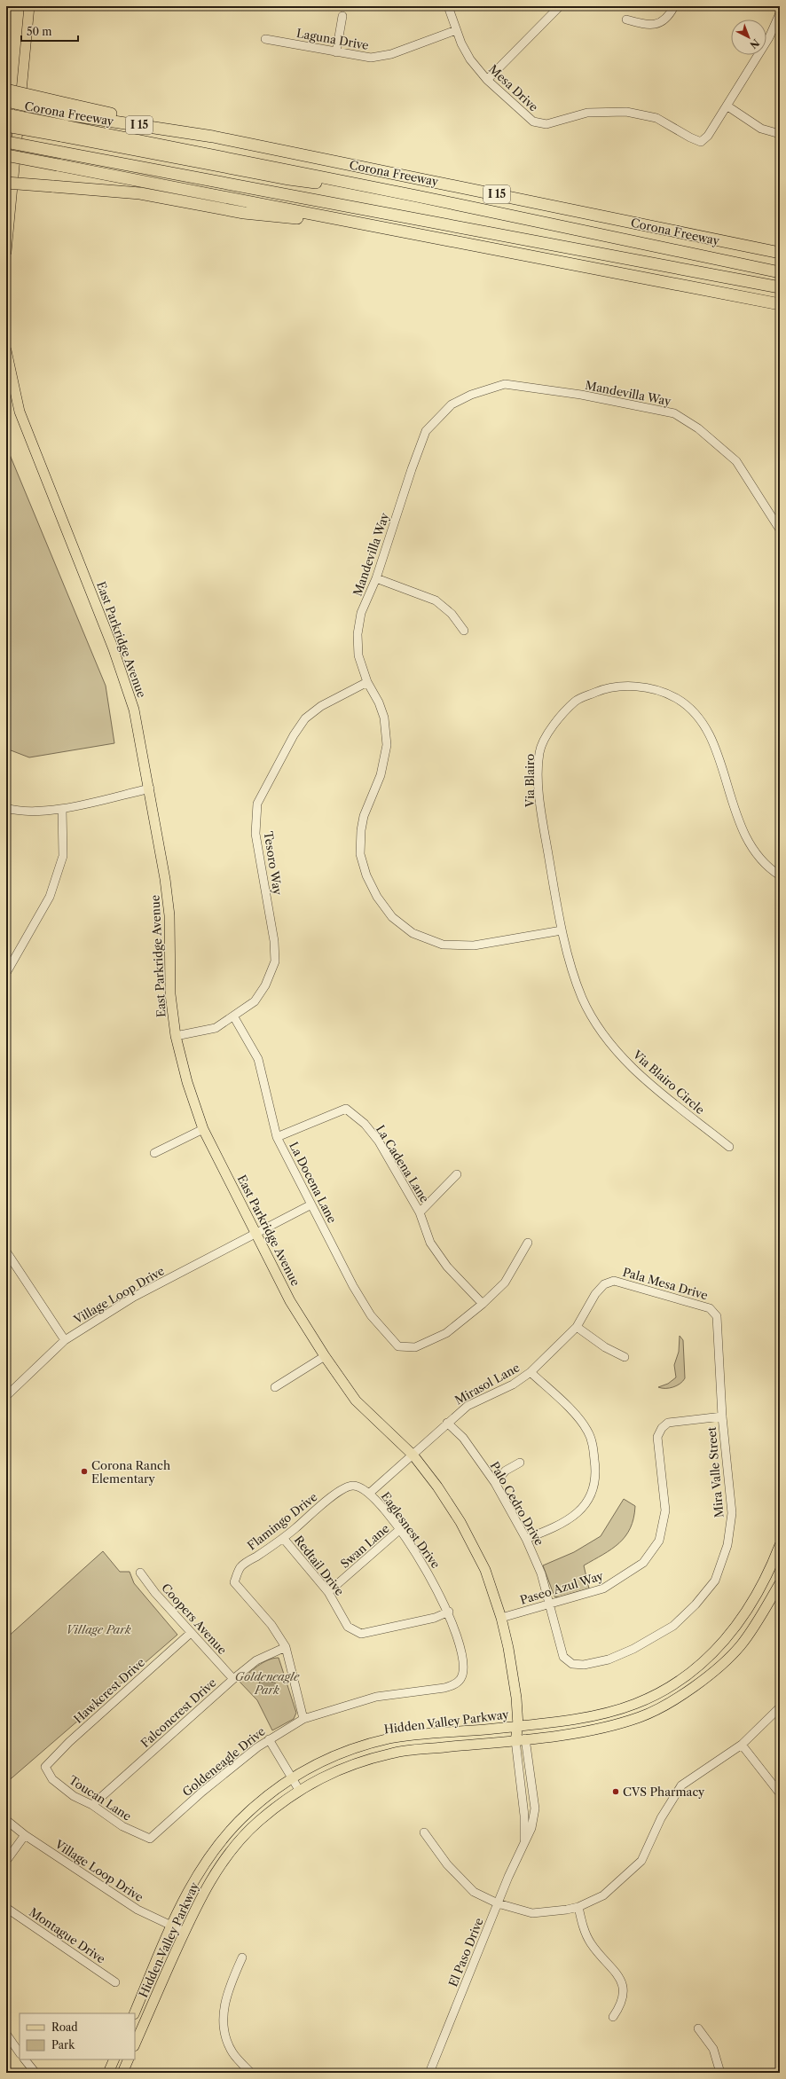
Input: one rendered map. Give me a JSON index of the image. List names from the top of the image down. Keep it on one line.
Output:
{"streets":{"highway":["Corona Freeway","I 15"],"main road":["East Parkridge Avenue","Hidden Valley Parkway"],"street":["Laguna Drive","Mesa Drive","Mandevilla Way","Via Blairo","Tesoro Way","Via Blairo Circle","La Cadena Lane","La Docena Lane","Pala Mesa Drive","Village Loop Drive","Mirasol Lane","Mira Valle Street","Palo Cedro Drive","Flamingo Drive","Eaglesnest Drive","Swan Lane","Redtail Drive","Paseo Azul Way","Coopers Avenue","Hawkcrest Drive","Falconcrest Drive","Goldeneagle Drive","Toucan Lane","Montague Drive","El Paso Drive"]},"crossings":[["Laguna Drive","Mesa Drive"],["Mandevilla Way","Via Blairo"],["Mandevilla Way","Tesoro Way"],["Mandevilla Way","Via Blairo Circle"],["East Parkridge Avenue","Tesoro Way"],["East Parkridge Avenue","Village Loop Drive"],["East Parkridge Avenue","Mirasol Lane"],["East Parkridge Avenue","Paseo Azul Way"],["East Parkridge Avenue","Hidden Valley Parkway"],["East Parkridge Avenue","El Paso Drive"],["Via Blairo","Via Blairo Circle"],["Tesoro Way","La Docena Lane"],["La Cadena Lane","La Docena Lane"],["La Docena Lane","Village Loop Drive"],["Pala Mesa Drive","Mirasol Lane"],["Pala Mesa Drive","Mira Valle Street"],["Village Loop Drive","Hidden Valley Parkway"],["Mirasol Lane","Palo Cedro Drive"],["Mirasol Lane","Eaglesnest Drive"],["Mira Valle Street","Palo Cedro Drive"],["Mira Valle Street","Paseo Azul Way"],["Palo Cedro Drive","Paseo Azul Way"],["Flamingo Drive","Eaglesnest Drive"],["Flamingo Drive","Redtail Drive"],["Flamingo Drive","Falconcrest Drive"],["Eaglesnest Drive","Swan Lane"],["Eaglesnest Drive","Redtail Drive"],["Eaglesnest Drive","Goldeneagle Drive"],["Swan Lane","Redtail Drive"],["Coopers Avenue","Hawkcrest Drive"],["Coopers Avenue","Falconcrest Drive"],["Hawkcrest Drive","Toucan Lane"],["Falconcrest Drive","Toucan Lane"],["Hidden Valley Parkway","El Paso Drive"],["Goldeneagle Drive","Toucan Lane"]],"parks":["Village Park","Goldeneagle Park"],"places":["Corona Ranch Elementary","CVS Pharmacy"],"legend":["Road","Park"],"scale_bar":"50 m","north":"bottom right"}
